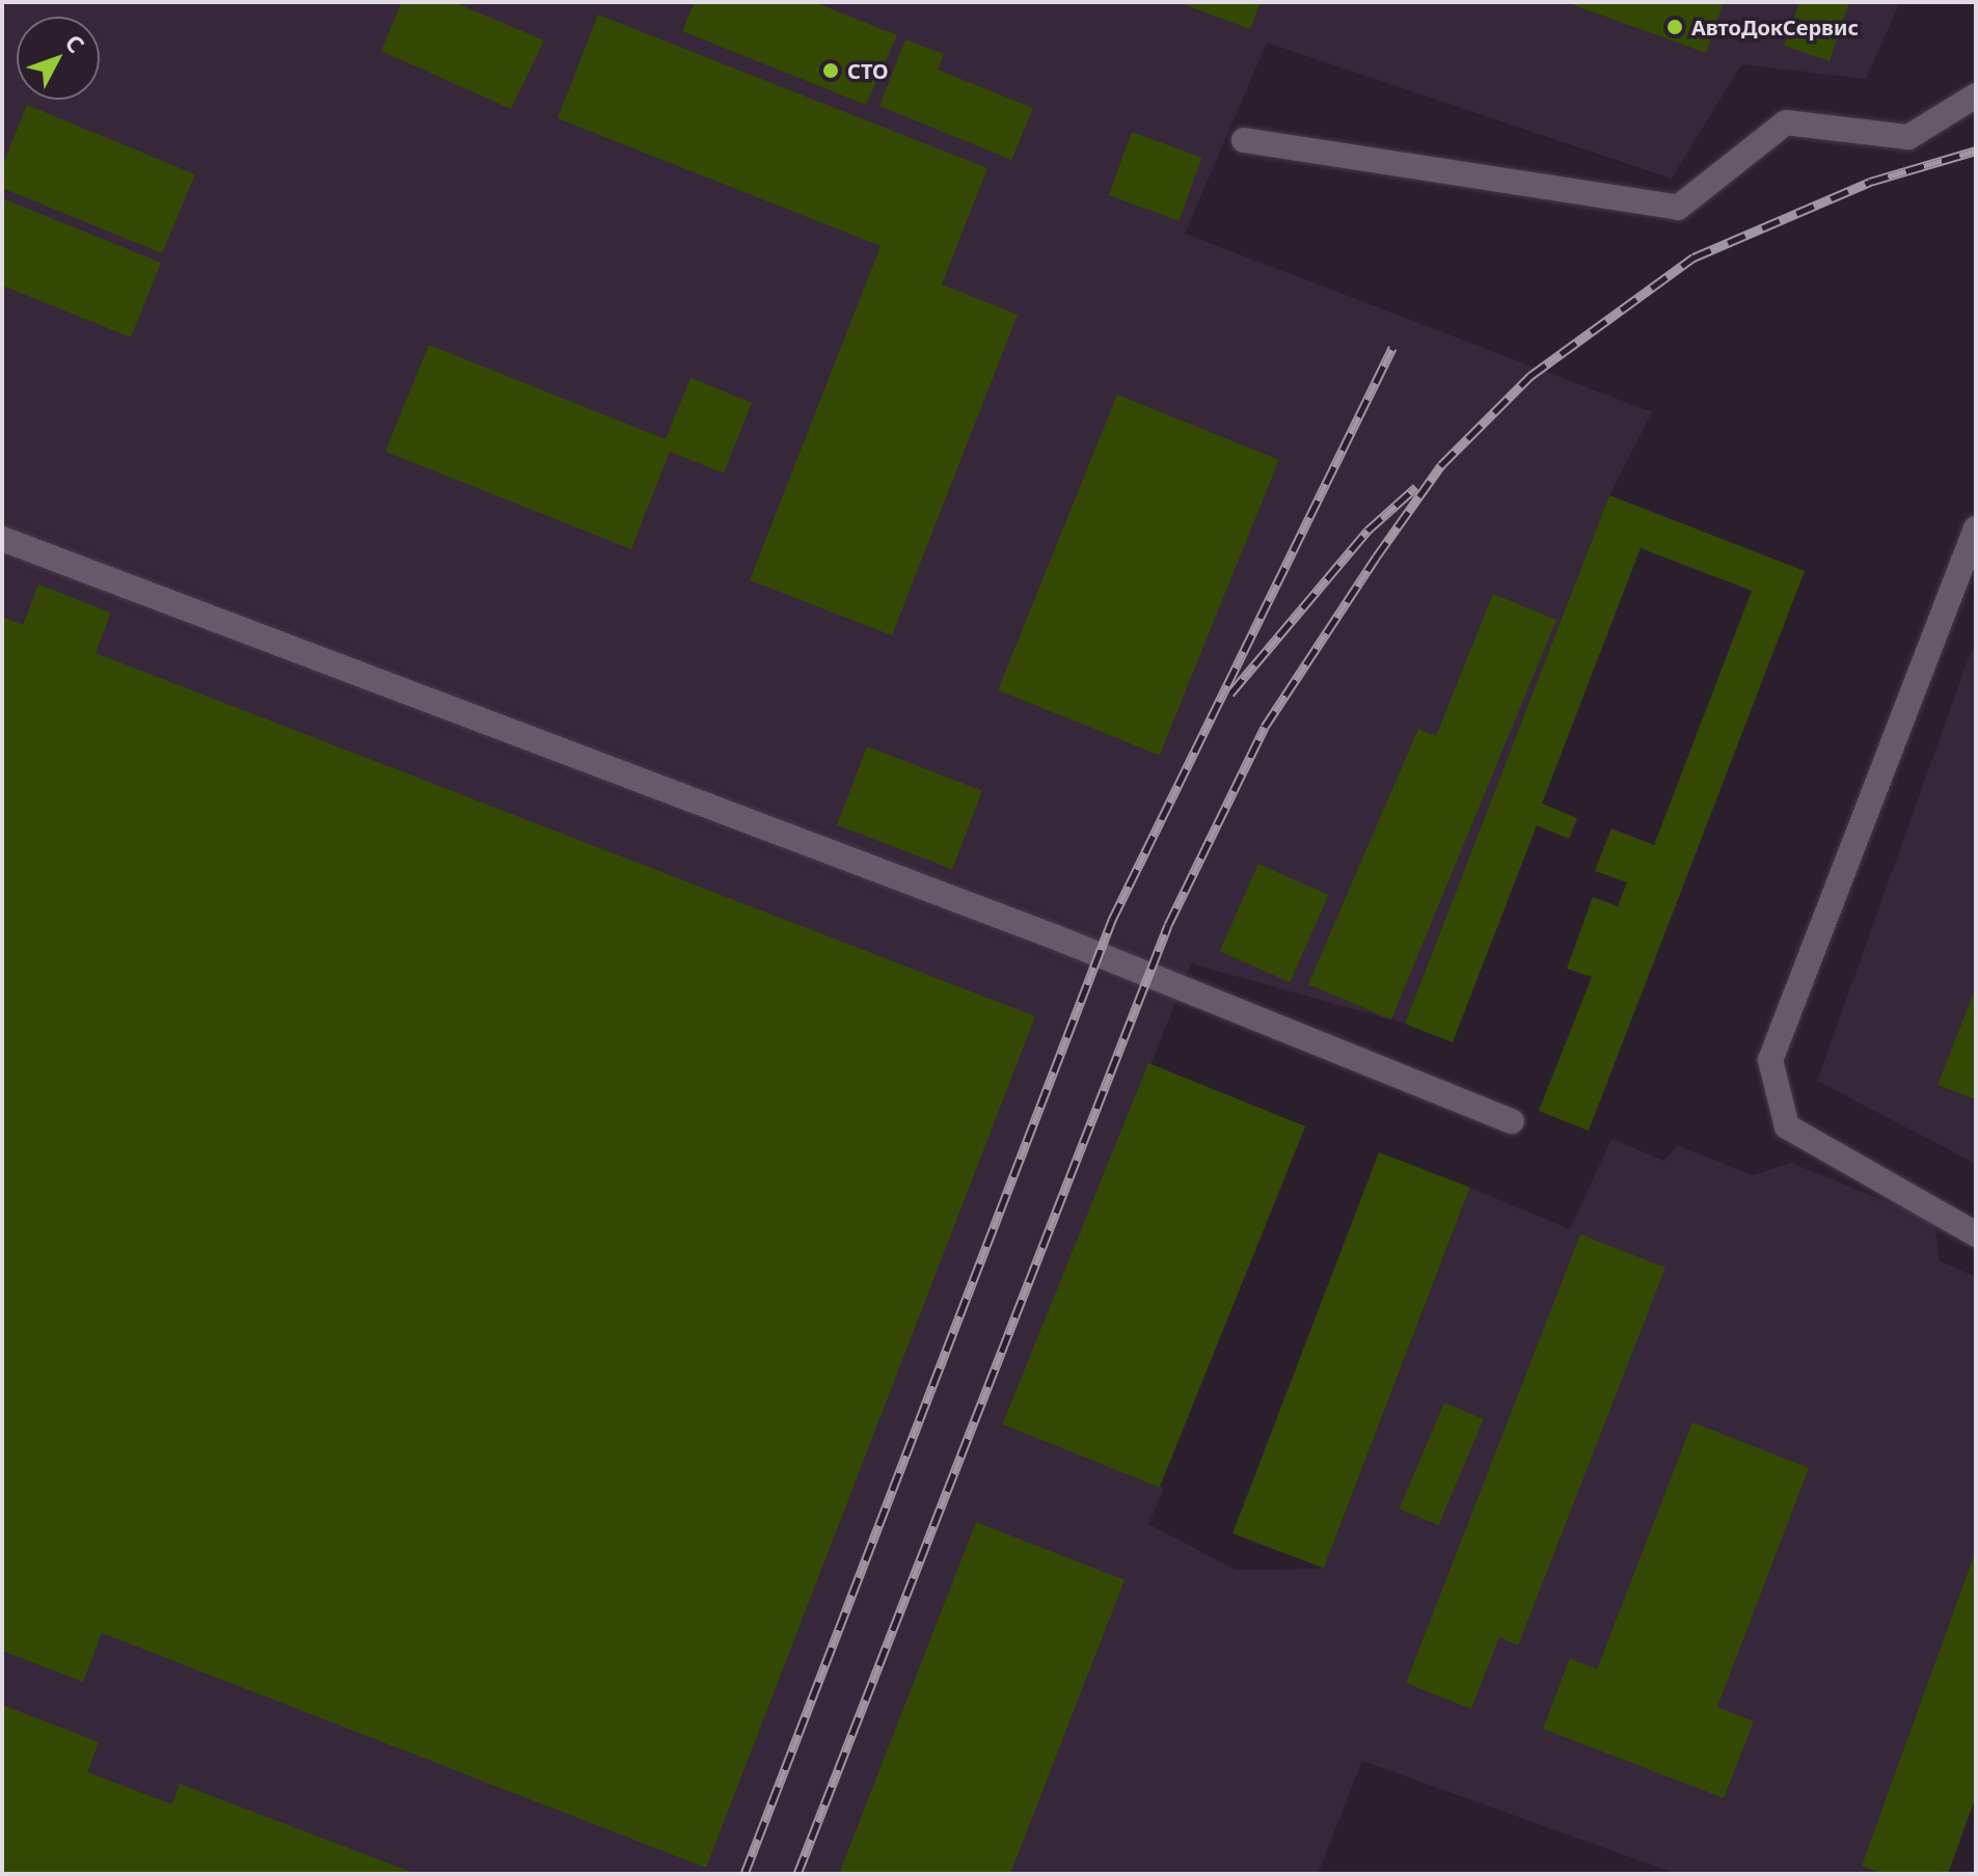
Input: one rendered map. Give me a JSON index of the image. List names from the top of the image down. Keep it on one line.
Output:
{"places":["АвтоДокСервис","СТО"],"north":"top right"}
